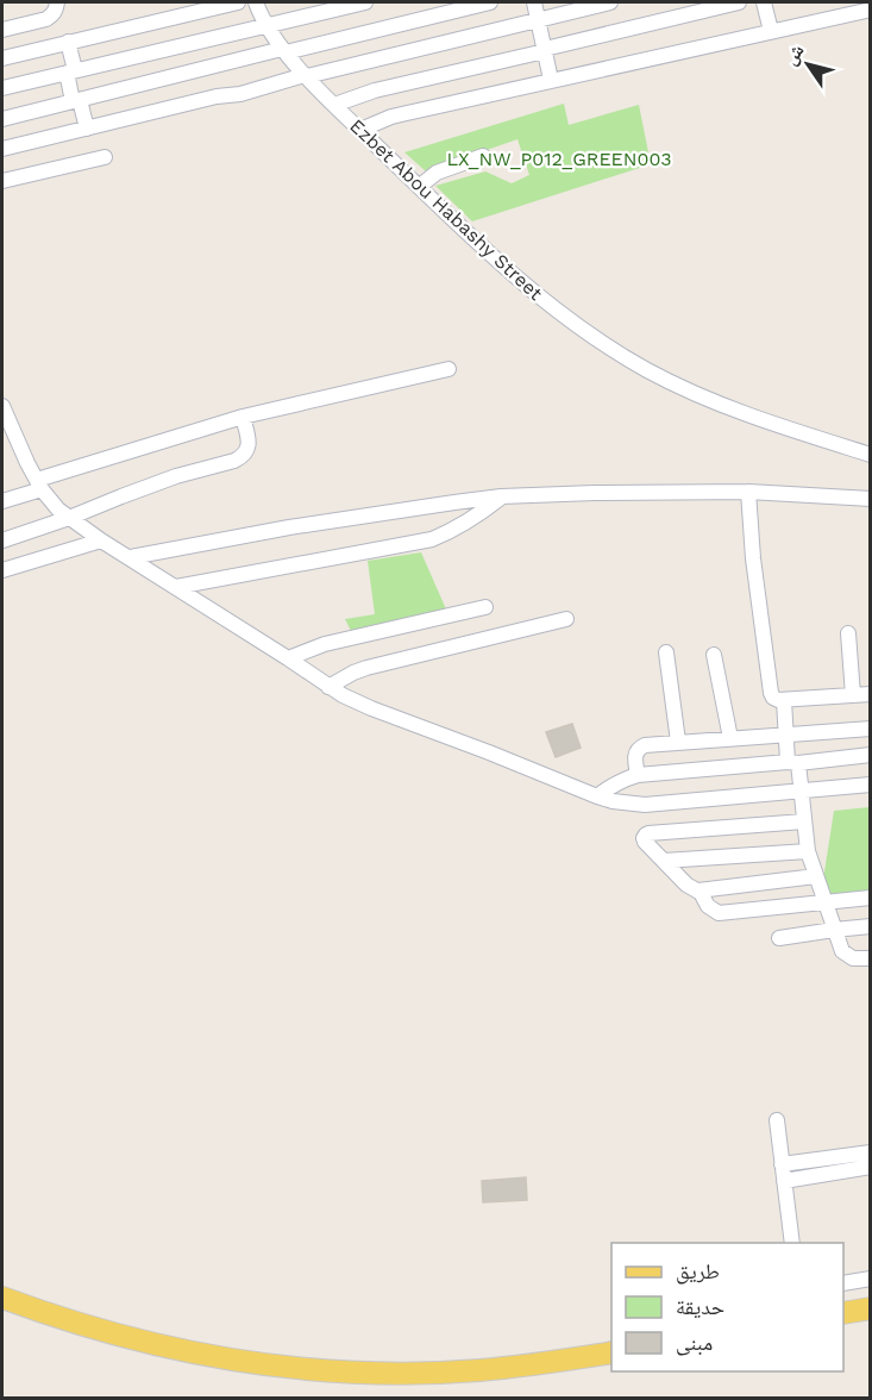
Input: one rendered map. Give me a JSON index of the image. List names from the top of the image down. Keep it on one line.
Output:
{"streets":{"street":["Ezbet Abou Habashy Street"]},"parks":["LX_NW_P012_GREEN003"],"legend":["طريق","حديقة","مبنى"],"north":"top left"}
